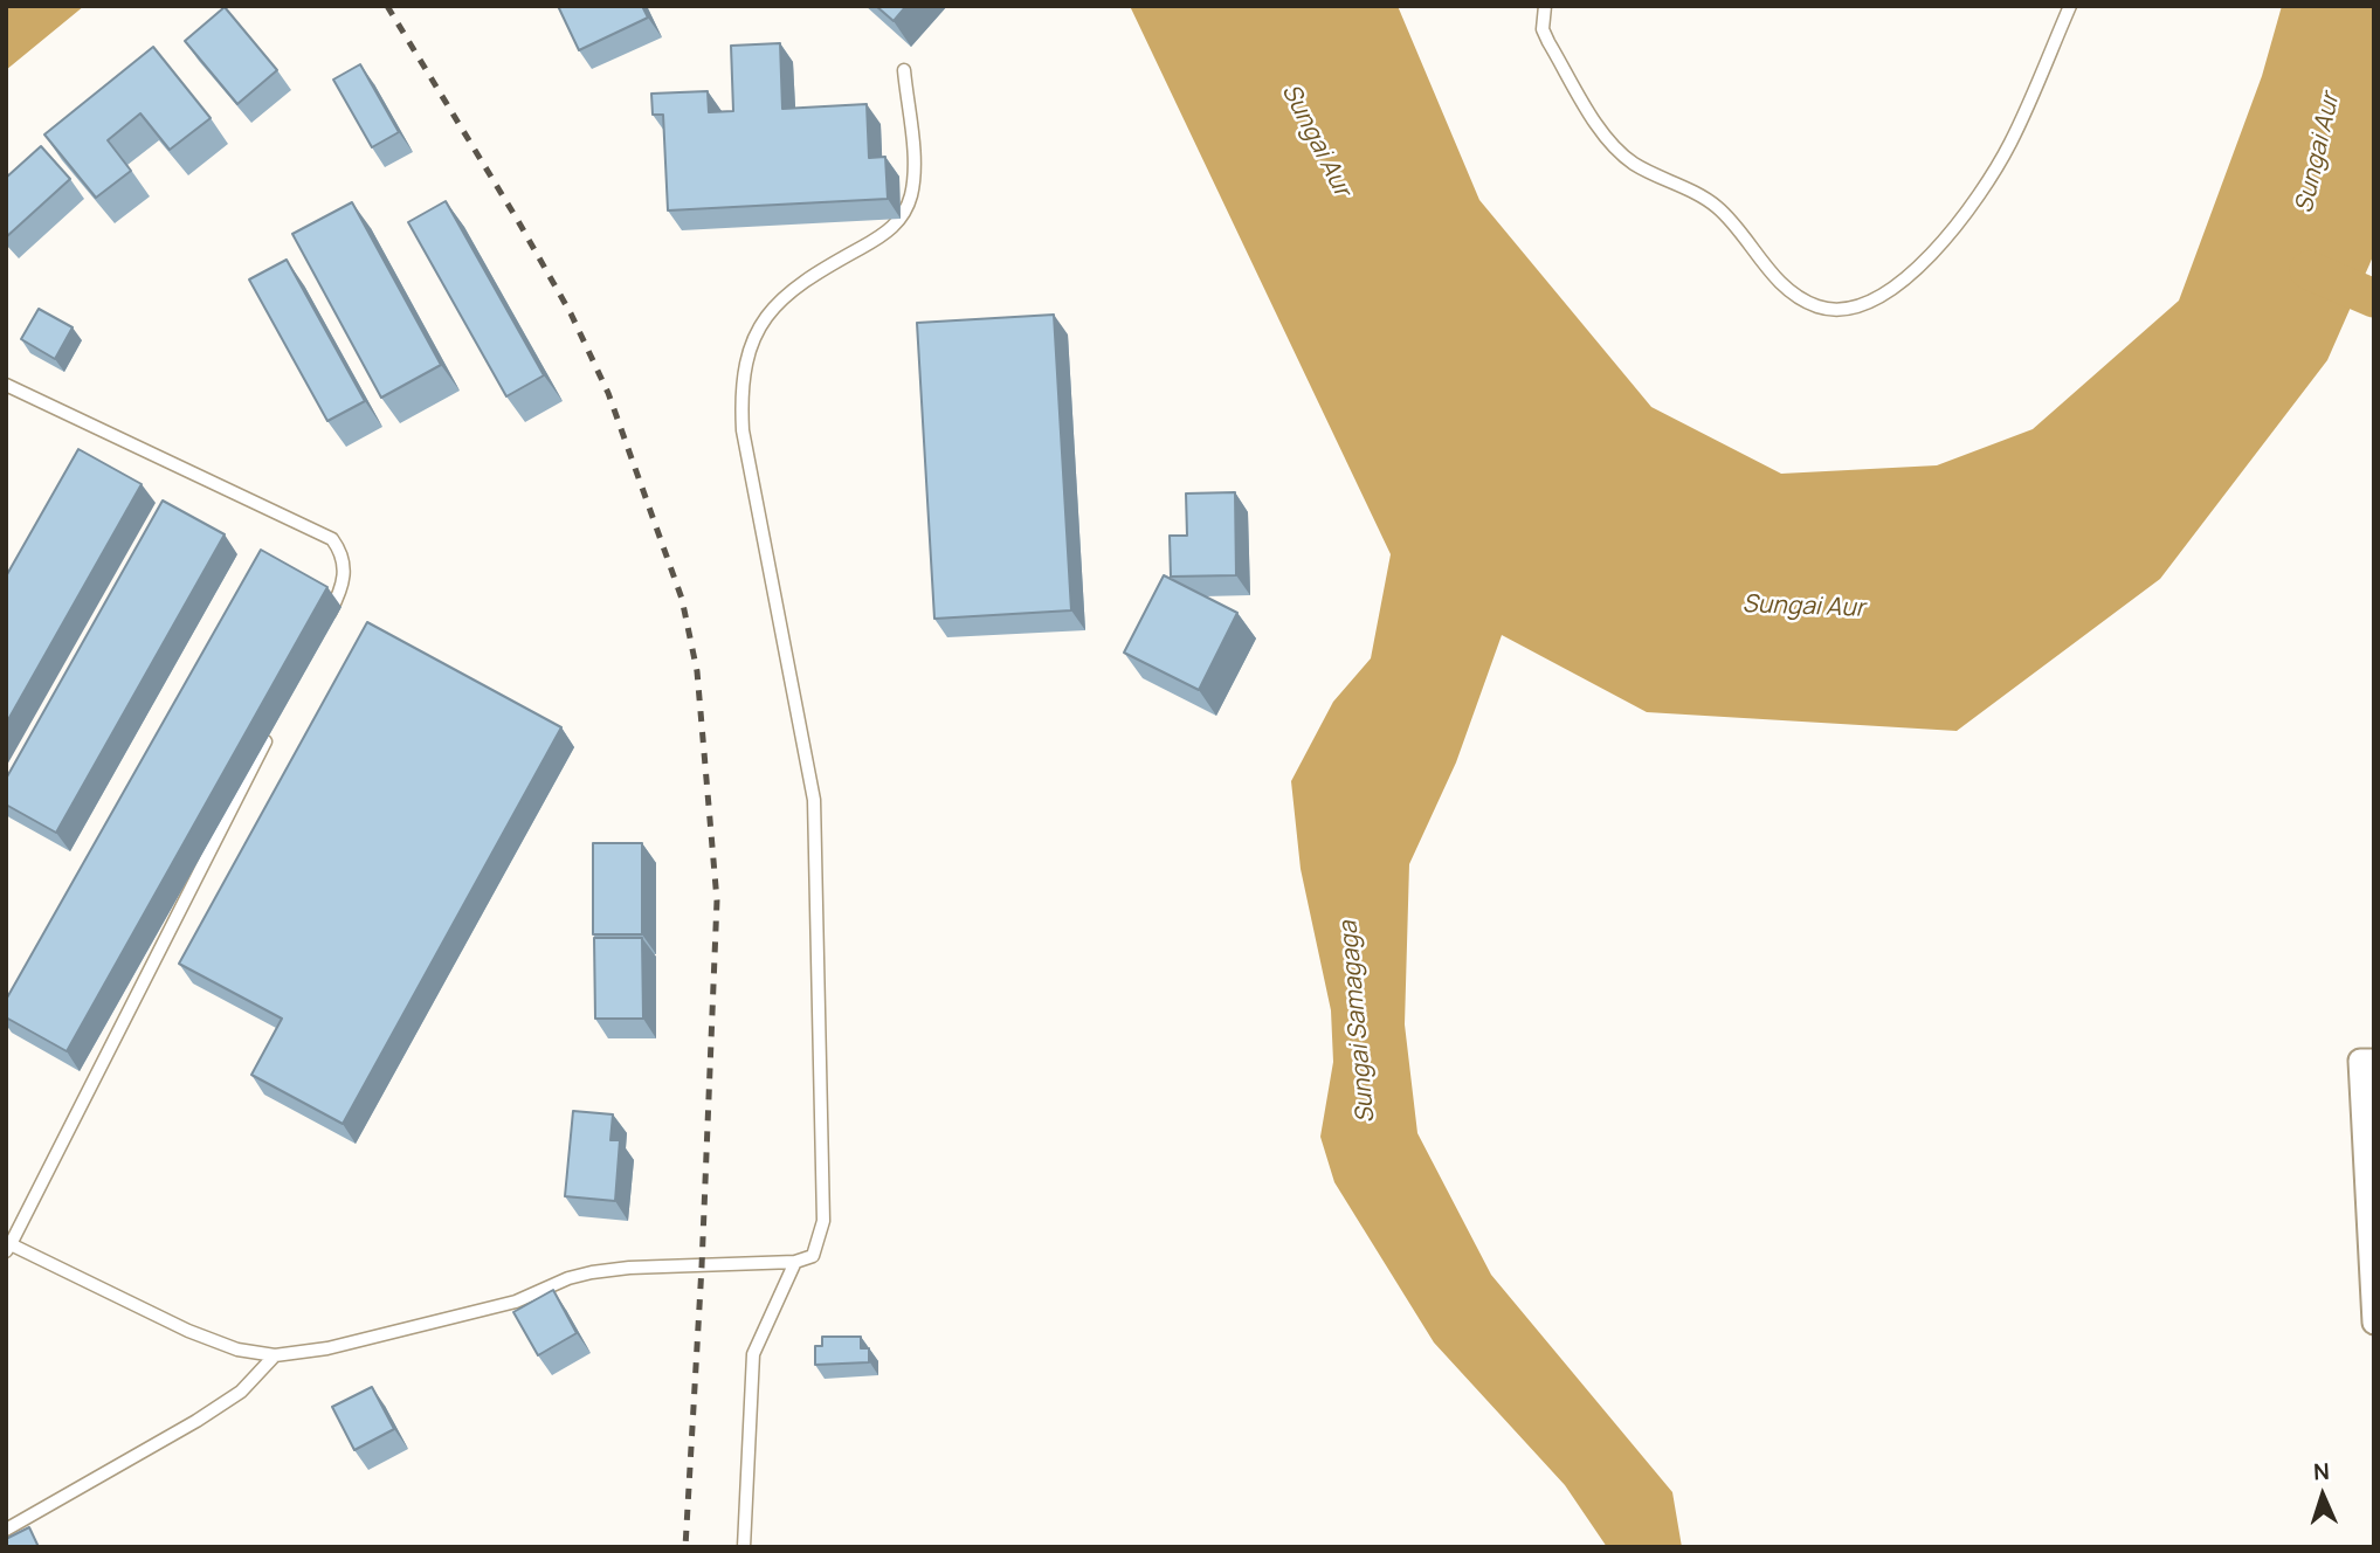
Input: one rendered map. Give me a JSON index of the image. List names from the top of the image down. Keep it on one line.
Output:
{"water":["Sungai Aur","Sungai Samagaga"],"north":"top"}
